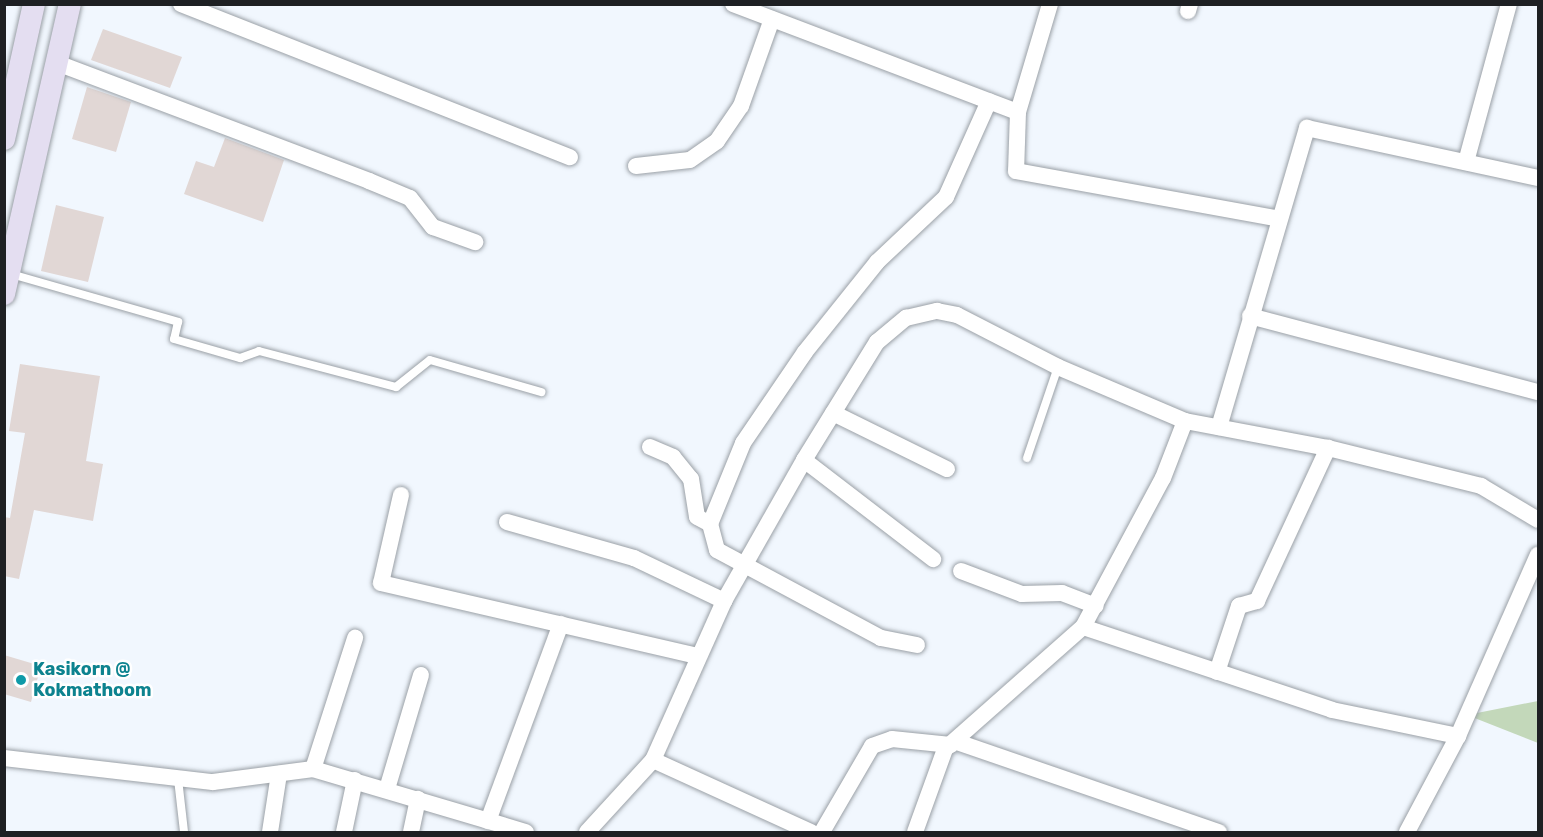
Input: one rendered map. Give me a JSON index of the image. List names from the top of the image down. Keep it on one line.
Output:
{"places":["Kasikorn @ Kokmathoom"]}
